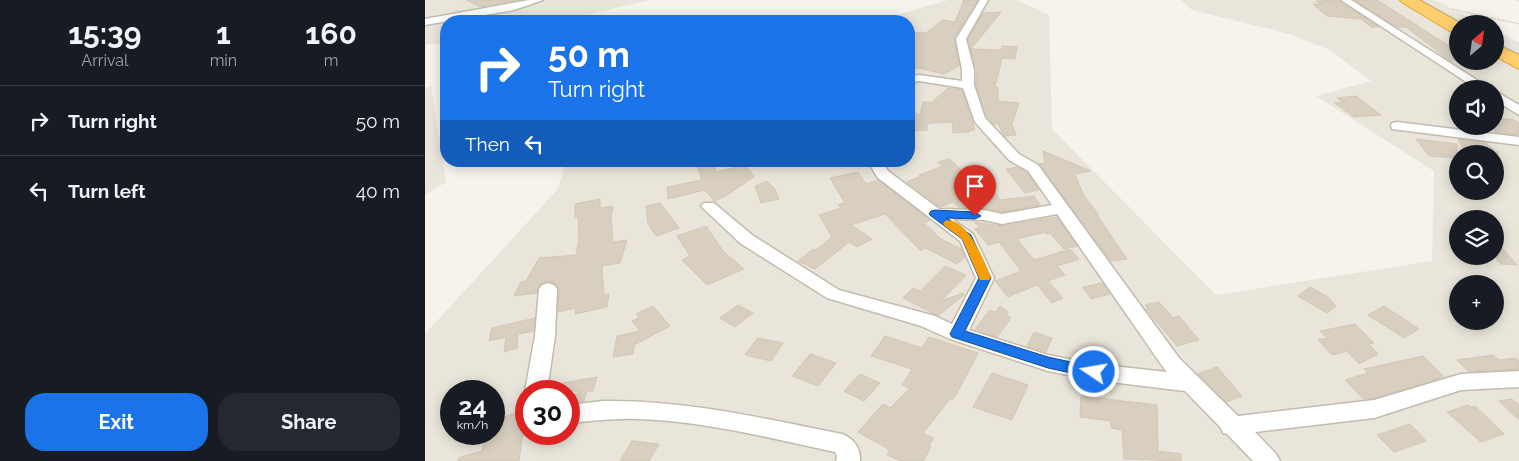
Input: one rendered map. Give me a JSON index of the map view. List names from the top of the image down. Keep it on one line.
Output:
{"north":"top right","page":{"eta":["15:39","Arrival","1","min","160","m"],"map_buttons":"+","turn":["50 m","Turn right"],"list":[{"name":"Turn right","value":"50 m"},{"name":"Turn left","value":"40 m"}],"then":"Then","speed":"24 km/h","limit":"30","buttons":["Exit","Share"]}}
